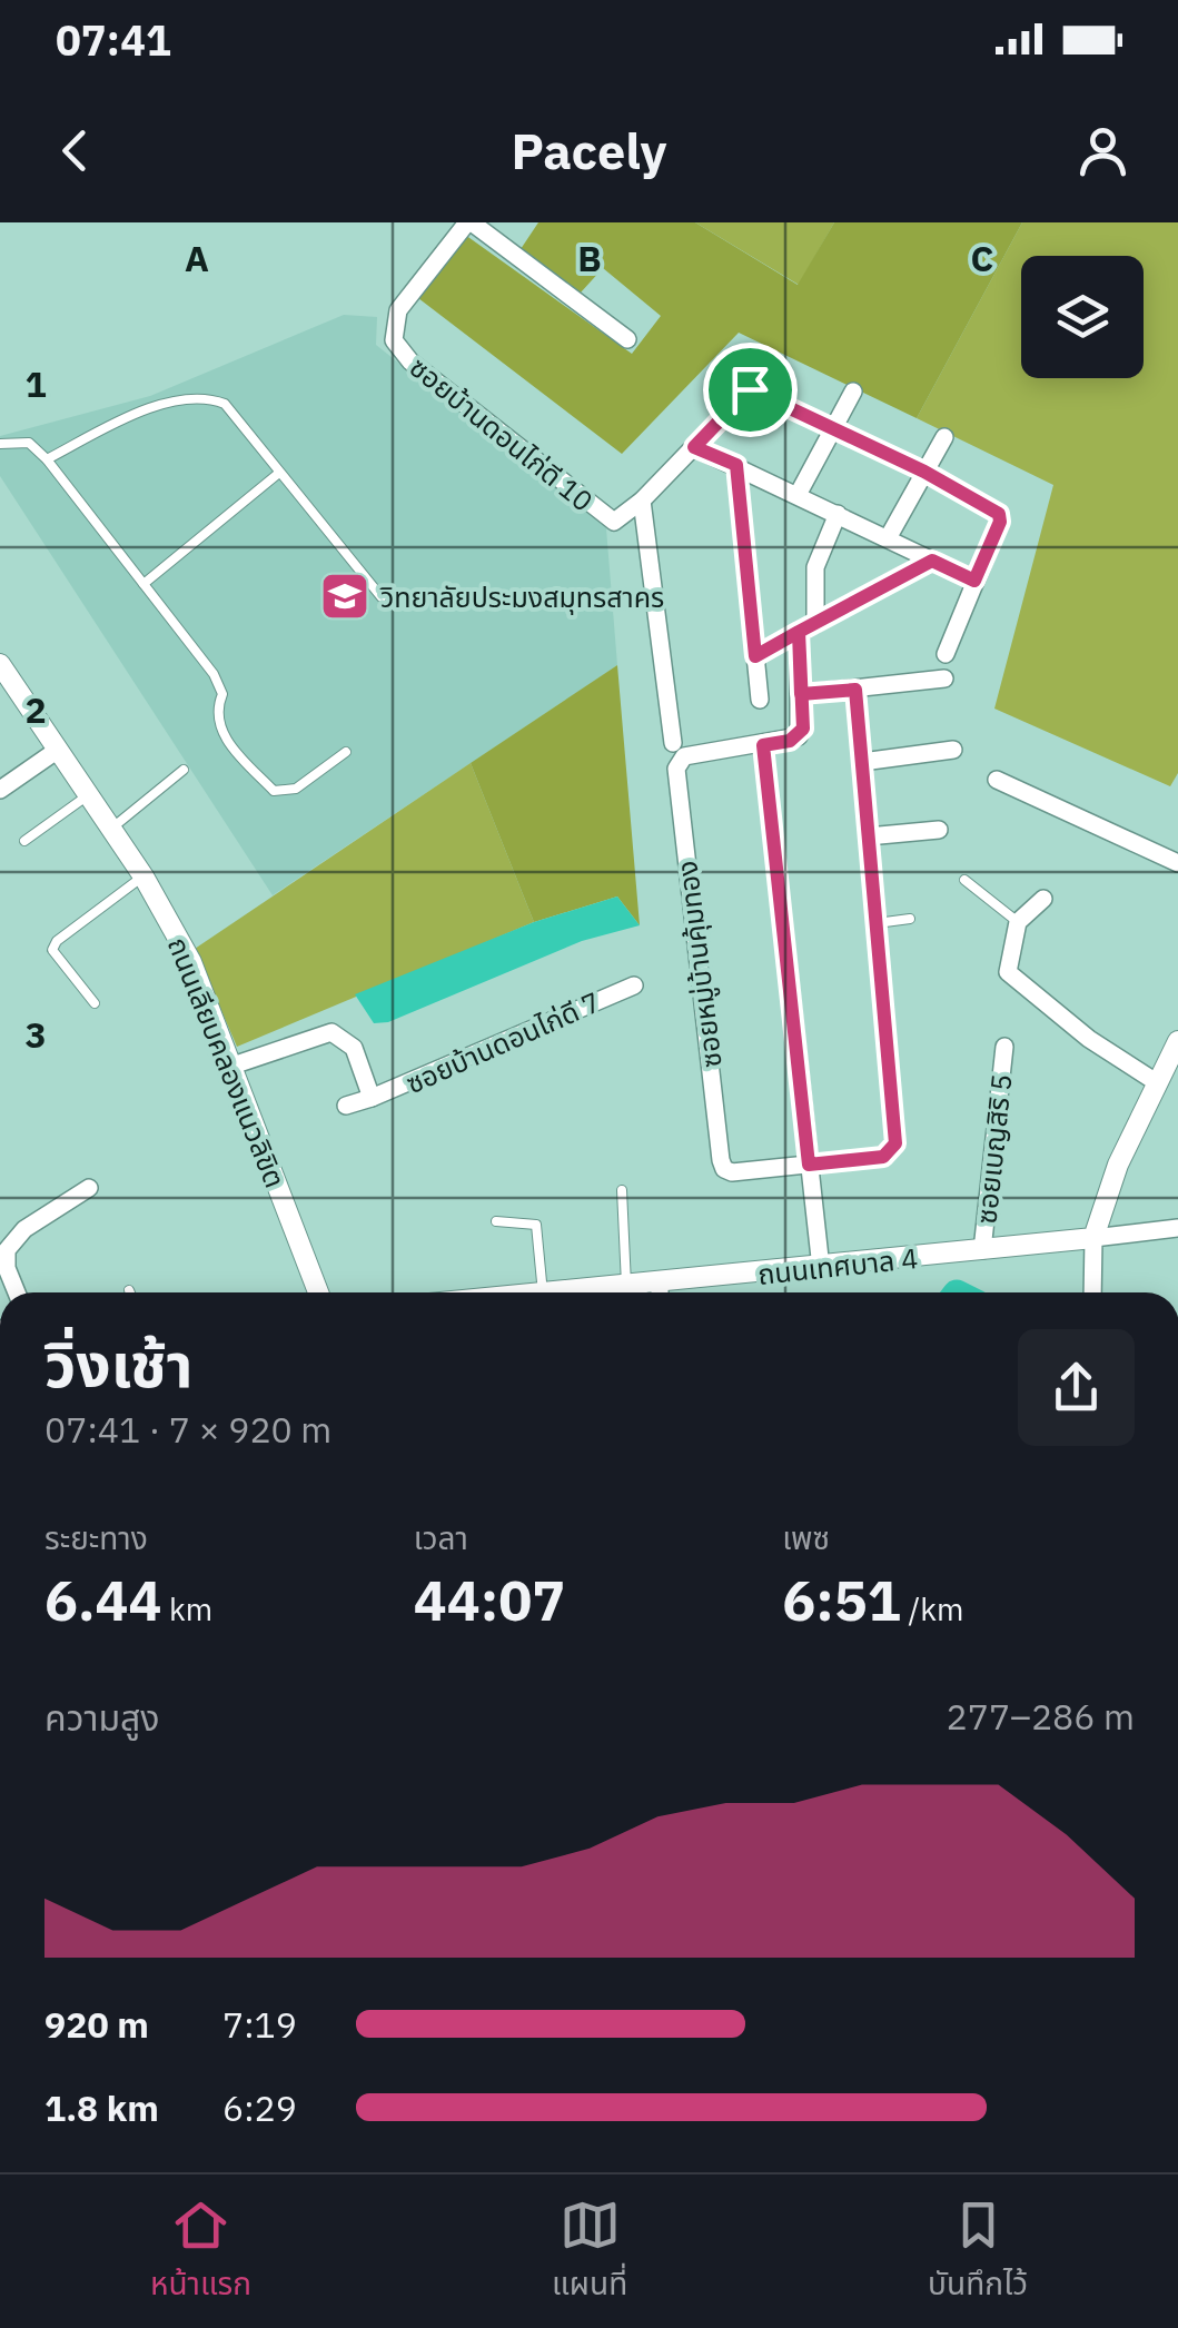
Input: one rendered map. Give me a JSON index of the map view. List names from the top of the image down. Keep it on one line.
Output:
{"streets":{"street":["ซอยบ้านดอนไก่ดี 10","ซอยหมู่บ้านคุ้มทอง","ซอยบ้านดอนไก่ดี 7","ถนนเลียบคลองแนวลิขิต","ซอยเบญสิริ 5","ถนนเทศบาล 4"]},"crossings":[["ซอยบ้านดอนไก่ดี 7","ถนนเลียบคลองแนวลิขิต"],["ซอยเบญสิริ 5","ถนนเทศบาล 4"]],"places":{"school or university":["วิทยาลัยประมงสมุทรสาคร"]},"page":{"status":"07:41","header":"Pacely","heading":["วิ่งเช้า","07:41 · 7 × 920 m"],"stats":[["ระยะทาง","6.44 km"],["เวลา","44:07"],["เพซ","6:51 /km"]],"chart":["ความสูง","277–286 m"],"list":[{"name":"920 m","note":"7:19"},{"name":"1.8 km","note":"6:29"}],"tabs":["หน้าแรก","แผนที่","บันทึกไว้"]},"grid":{"columns":["A","B","C"],"rows":["1","2","3"]}}
